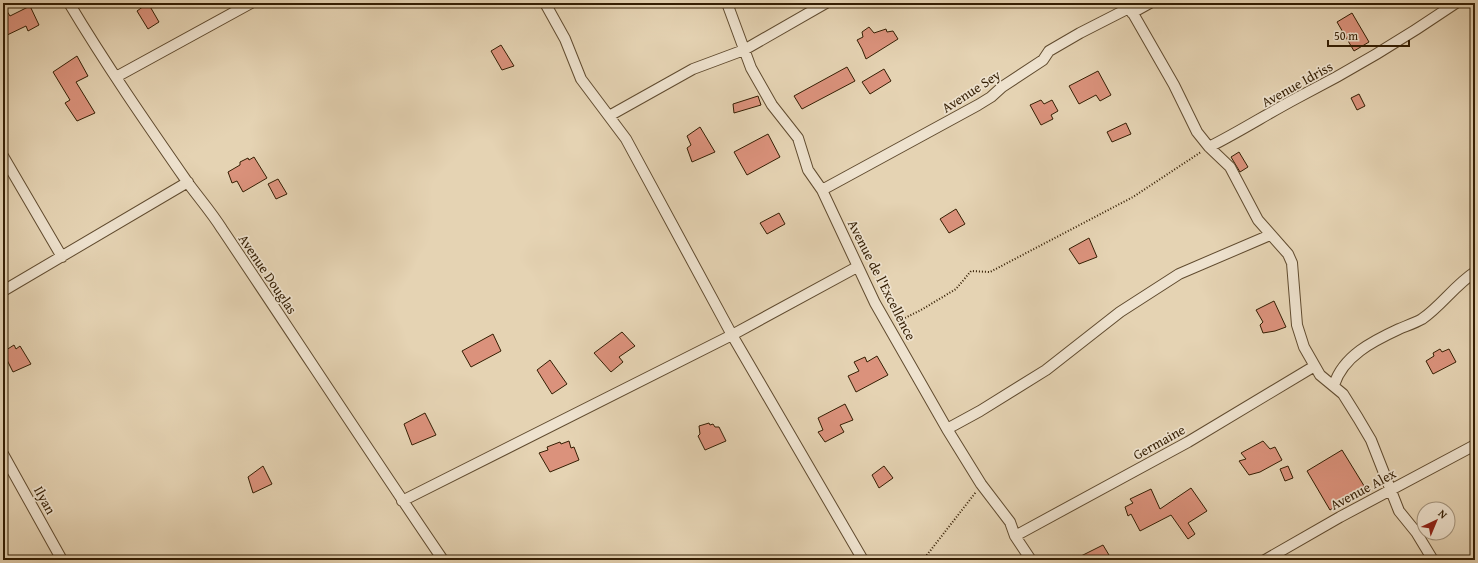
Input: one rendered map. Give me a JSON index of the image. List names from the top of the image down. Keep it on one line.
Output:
{"streets":{"street":["Avenue Idriss","Avenue Sey","Avenue Douglas","Avenue de l'Excellence","Germaine","Avenue Alex","Ilyan"]},"crossings":[["Avenue Sey","Avenue de l'Excellence"],["Avenue de l'Excellence","Germaine"]],"scale_bar":"50 m","north":"top right"}
